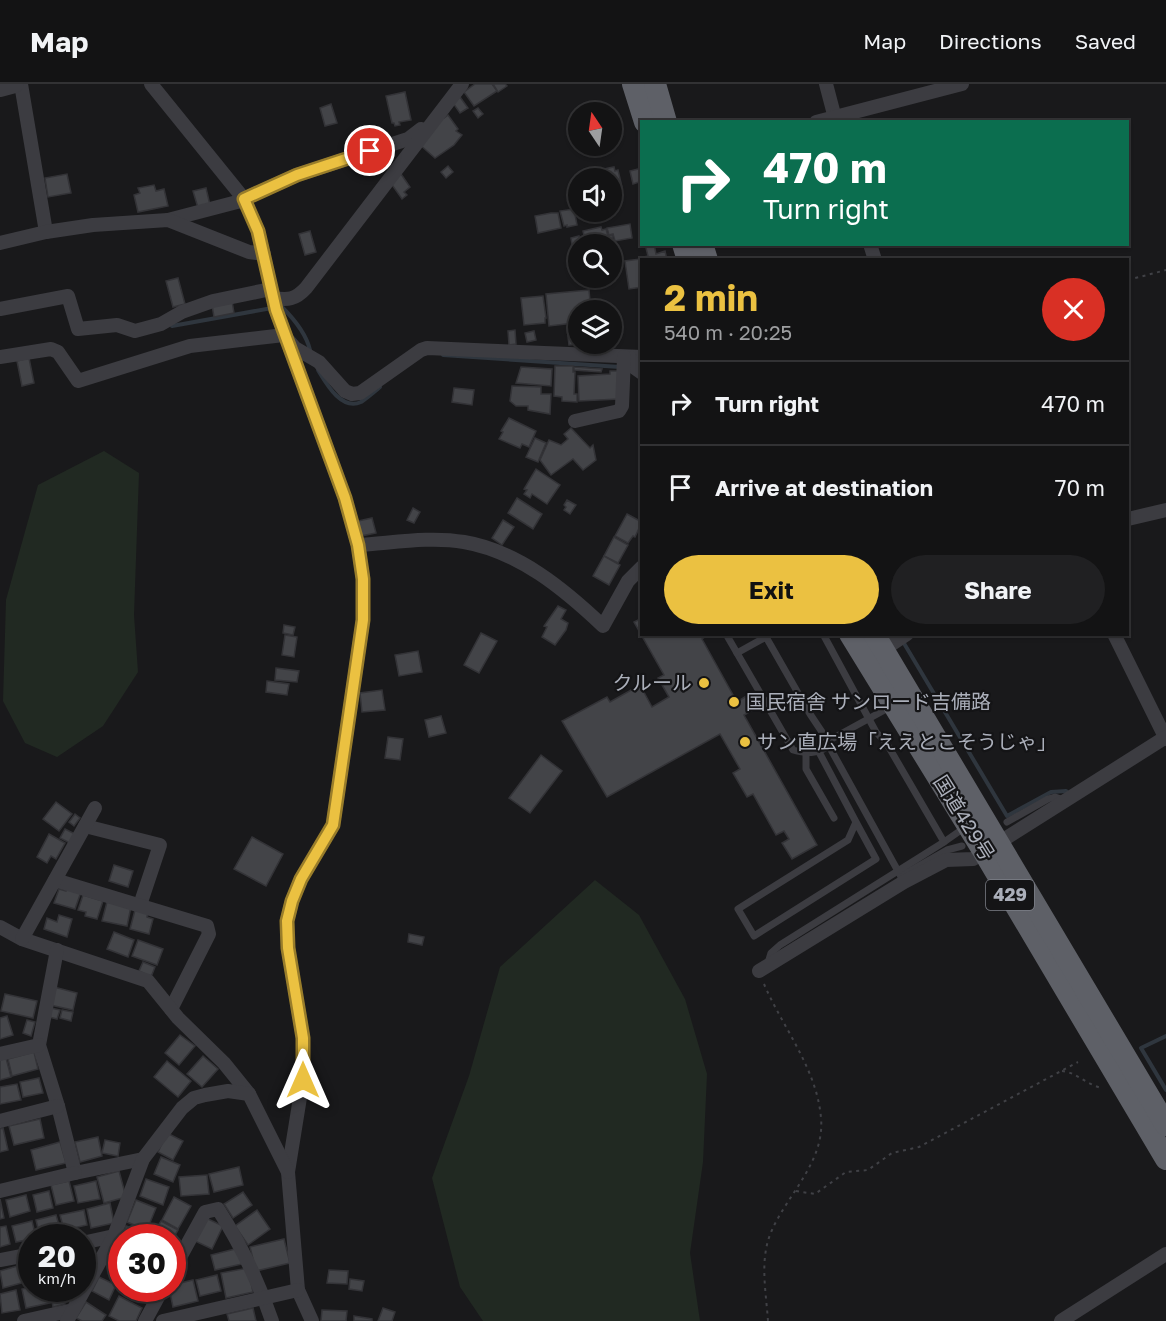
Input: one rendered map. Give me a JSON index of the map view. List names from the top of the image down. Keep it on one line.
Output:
{"streets":{"highway":["国道429号","429"]},"places":["クルール","国民宿舎 サンロード吉備路","サン直広場「ええとこそうじゃ」"],"north":"top","page":{"header":"Map","nav":["Map","Directions","Saved"],"turn":["470 m","Turn right"],"heading":["2 min","540 m · 20:25"],"list":[{"name":"Turn right","value":"470 m"},{"name":"Arrive at destination","value":"70 m"}],"buttons":["Exit","Share"],"speed":"20 km/h","limit":"30"}}
